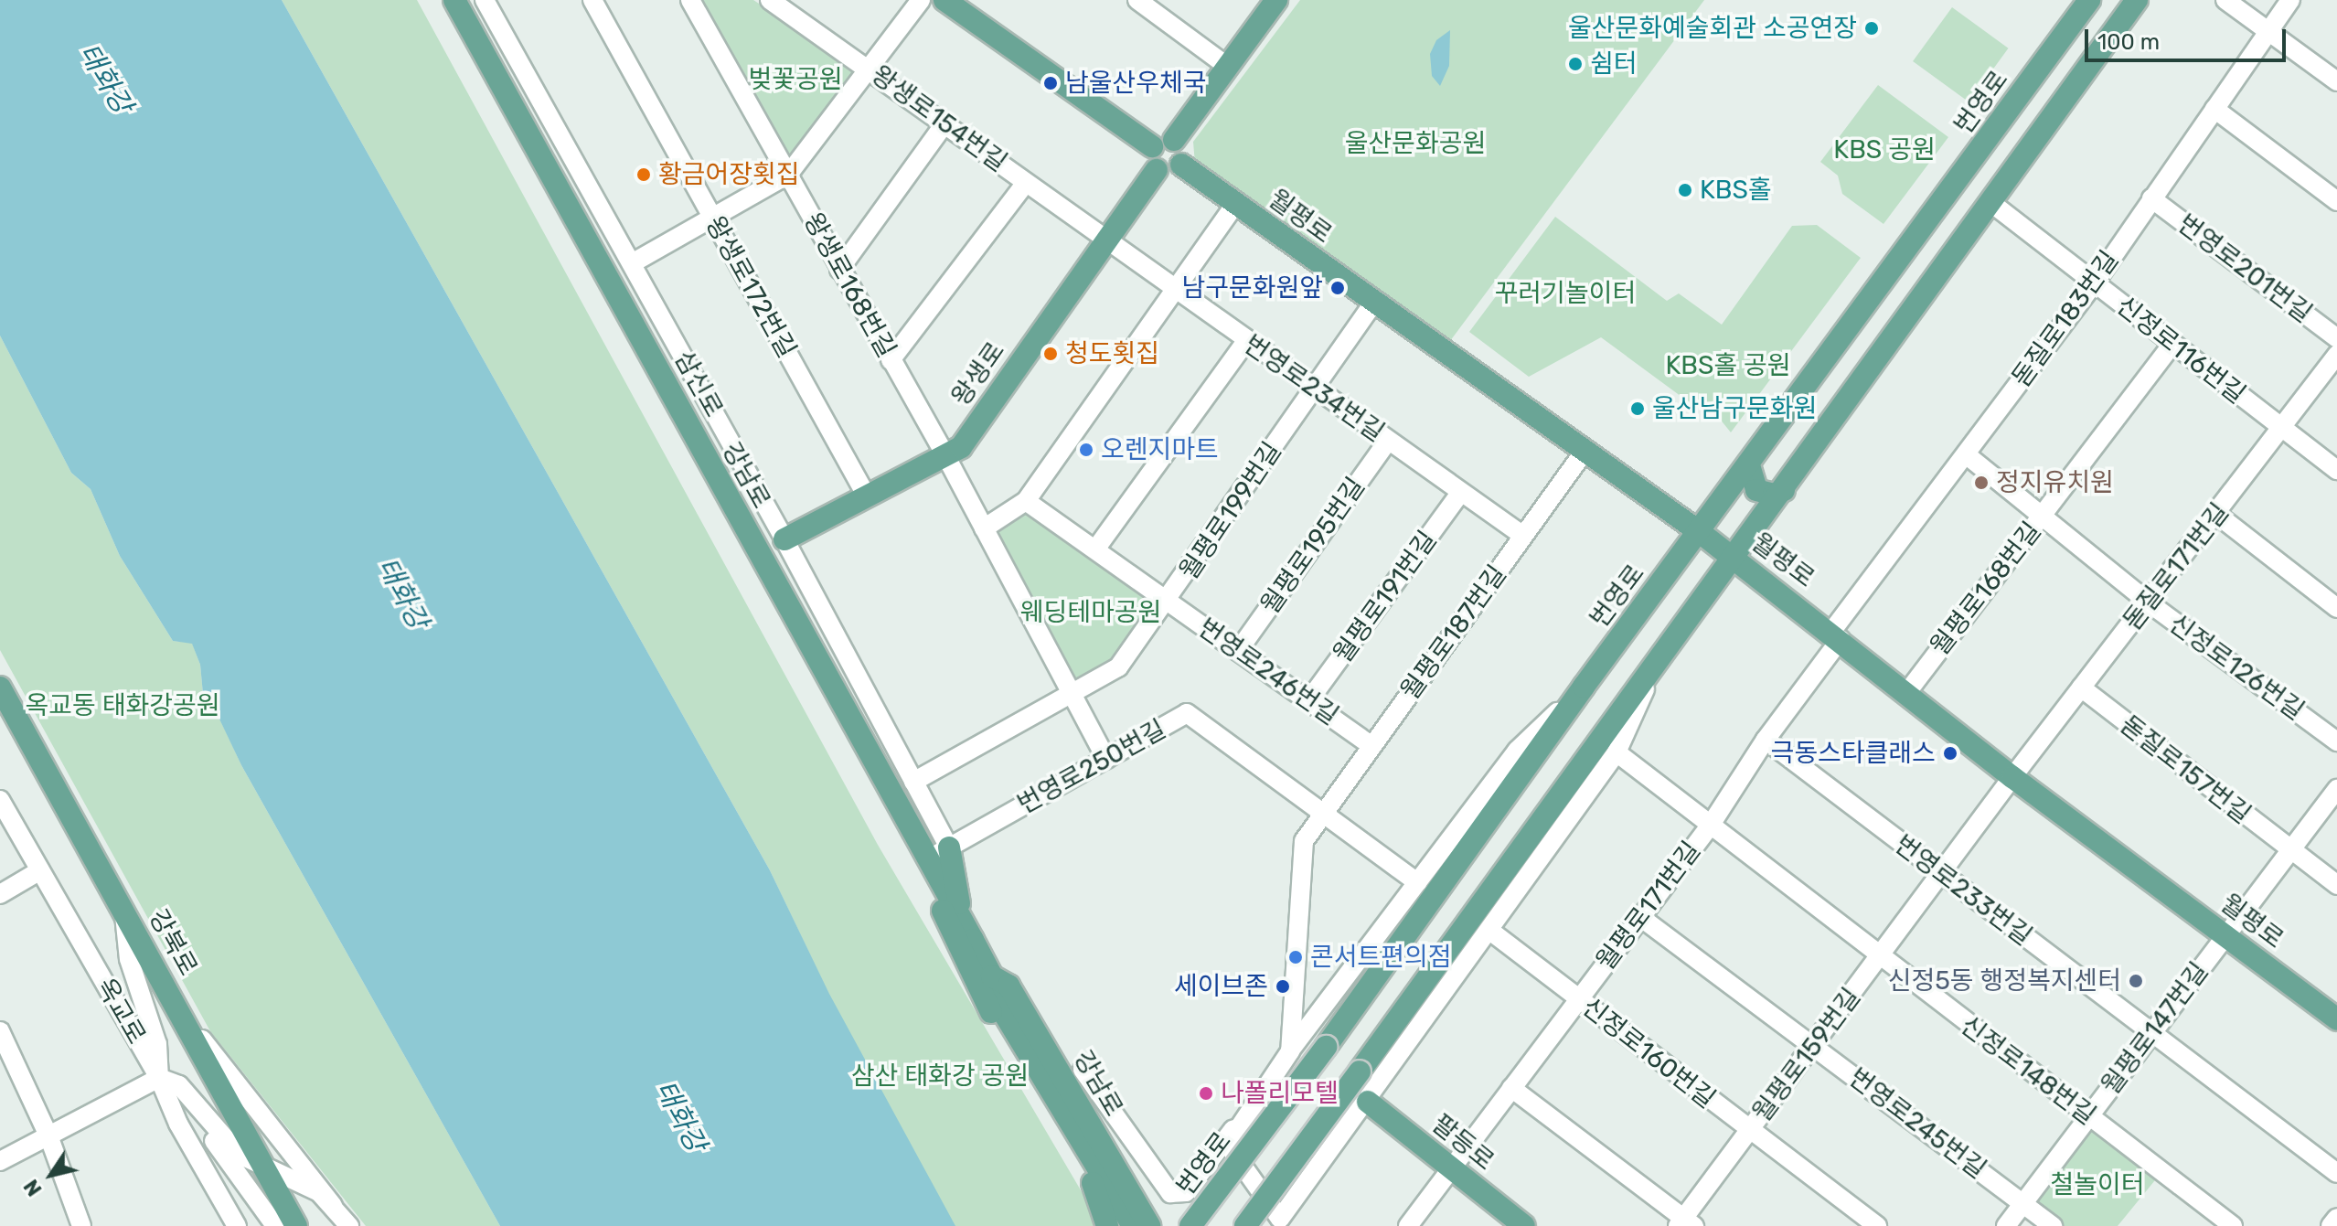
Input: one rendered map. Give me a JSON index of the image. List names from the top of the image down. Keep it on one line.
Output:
{"streets":{"main road":["번영로","월평로","왕생로","강남로","강북로","팔등로"],"street":["왕생로154번길","번영로201번길","왕생로168번길","왕생로172번길","돋질로183번길","신정로116번길","삼신로","번영로234번길","월평로199번길","월평로195번길","돋질로171번길","월평로168번길","월평로191번길","월평로187번길","신정로126번길","번영로246번길","번영로250번길","돋질로157번길","번영로233번길","월평로171번길","옥교로","월평로147번길","신정로160번길","월평로159번길","신정로148번길","번영로245번길"]},"crossings":[["번영로","월평로"],["왕생로154번길","왕생로"],["왕생로154번길","번영로234번길"],["월평로","돋질로183번길"],["월평로","왕생로"],["월평로","월평로199번길"],["월평로","돋질로171번길"],["월평로","월평로168번길"],["월평로","월평로187번길"],["월평로","월평로171번길"],["월평로","월평로147번길"],["월평로","월평로159번길"],["번영로201번길","돋질로183번길"],["왕생로168번길","왕생로"],["왕생로168번길","월평로199번길"],["왕생로168번길","번영로250번길"],["왕생로172번길","왕생로"],["돋질로183번길","신정로116번길"],["돋질로183번길","신정로126번길"],["돋질로183번길","월평로171번길"],["신정로116번길","돋질로171번길"],["신정로116번길","월평로168번길"],["왕생로","삼신로"],["왕생로","번영로234번길"],["삼신로","월평로199번길"],["삼신로","번영로250번길"],["번영로234번길","월평로199번길"],["번영로234번길","월평로195번길"],["번영로234번길","월평로191번길"],["번영로234번길","월평로187번길"],["강남로","번영로250번길"],["월평로199번길","번영로246번길"],["월평로195번길","번영로246번길"],["돋질로171번길","신정로126번길"],["돋질로171번길","돋질로157번길"],["돋질로171번길","월평로159번길"],["월평로168번길","신정로126번길"],["월평로191번길","번영로246번길"],["월평로187번길","번영로246번길"],["월평로187번길","번영로250번길"],["번영로233번길","월평로171번길"],["번영로233번길","월평로147번길"],["번영로233번길","월평로159번길"],["월평로171번길","신정로160번길"],["월평로171번길","신정로148번길"],["월평로171번길","번영로245번길"],["월평로171번길","팔등로"],["월평로147번길","신정로148번길"],["월평로147번길","번영로245번길"],["신정로160번길","월평로159번길"],["월평로159번길","신정로148번길"],["월평로159번길","번영로245번길"]],"water":["태화강"],"parks":["벚꽃공원","울산문화공원","KBS 공원","꾸러기놀이터","KBS홀 공원","웨딩테마공원","옥교동 태화강공원","삼산 태화강 공원","철놀이터"],"places":["울산문화예술회관 소공연장","쉼터","남울산우체국","황금어장횟집","KBS홀","남구문화원앞","청도횟집","울산남구문화원","오렌지마트","정지유치원","극동스타클래스","콘서트편의점","신정5동 행정복지센터","세이브존","나폴리모텔"],"scale_bar":"100 m","north":"bottom left"}
